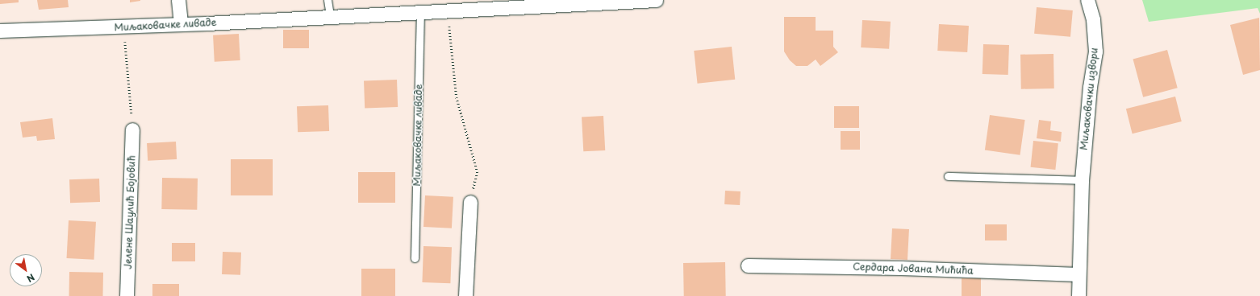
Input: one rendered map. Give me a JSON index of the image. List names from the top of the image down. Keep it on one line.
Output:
{"streets":{"street":["Миљаковачке ливаде","Миљаковачки извори","Јелене Шаулић Бојовић","Сердара Јована Мићића"]},"crossings":[["Миљаковачки извори","Сердара Јована Мићића"]],"north":"bottom right"}
